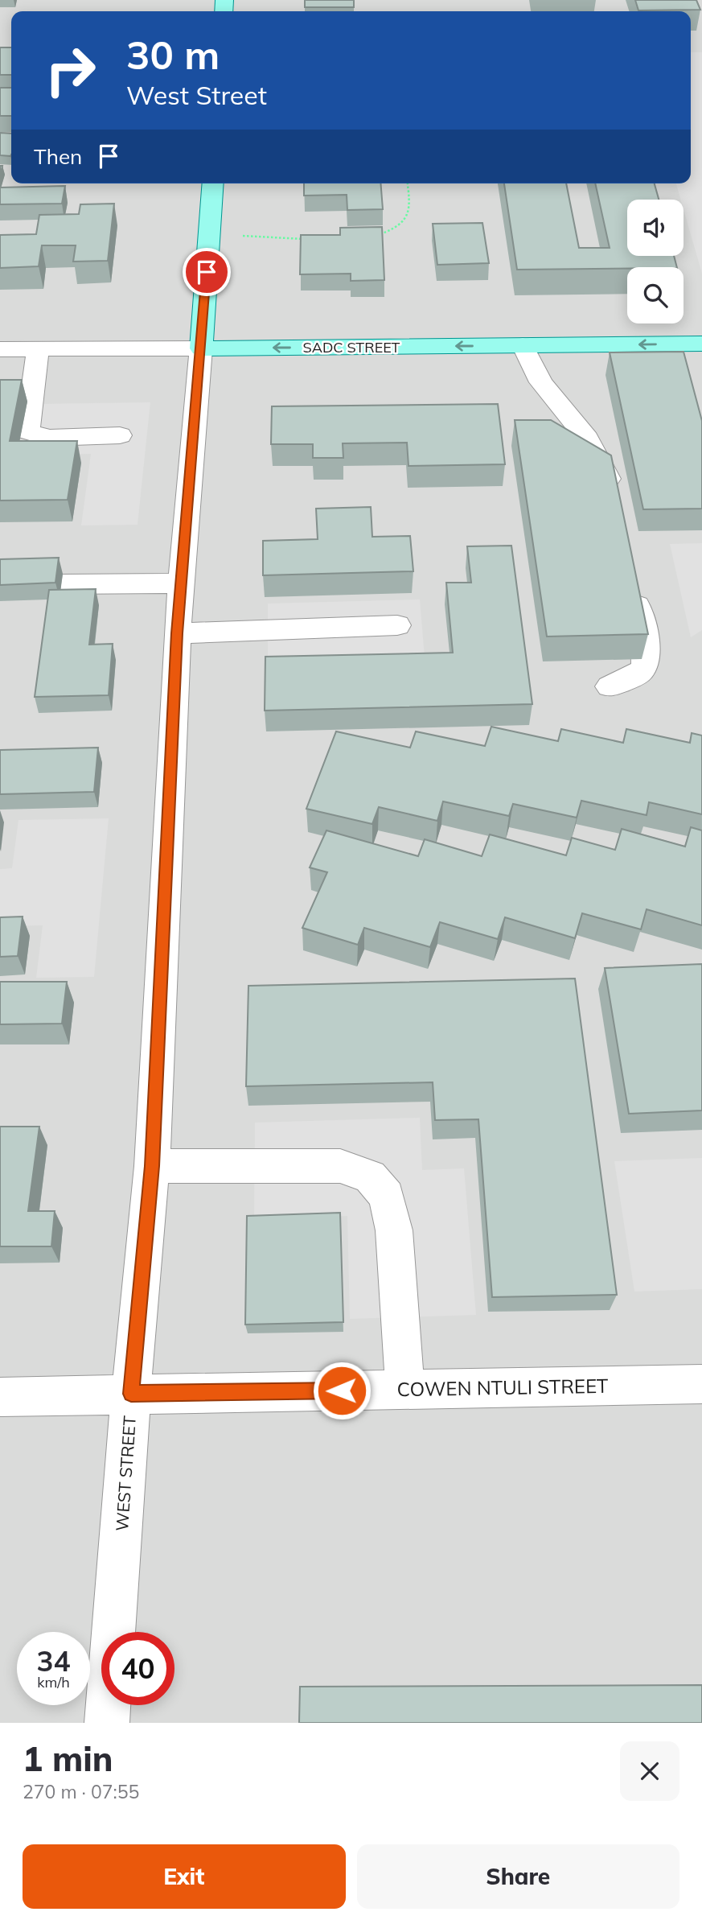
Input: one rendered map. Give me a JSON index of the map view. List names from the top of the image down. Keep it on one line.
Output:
{"streets":{"main road":["SADC STREET","WEST STREET"],"street":["COWEN NTULI STREET"]},"crossings":[["SADC STREET","WEST STREET"],["COWEN NTULI STREET","WEST STREET"]],"one_way":["SADC STREET"],"page":{"turn":["30 m","West Street"],"then":"Then","speed":"34 km/h","limit":"40","heading":["1 min","270 m · 07:55"],"buttons":["Exit","Share"]}}
